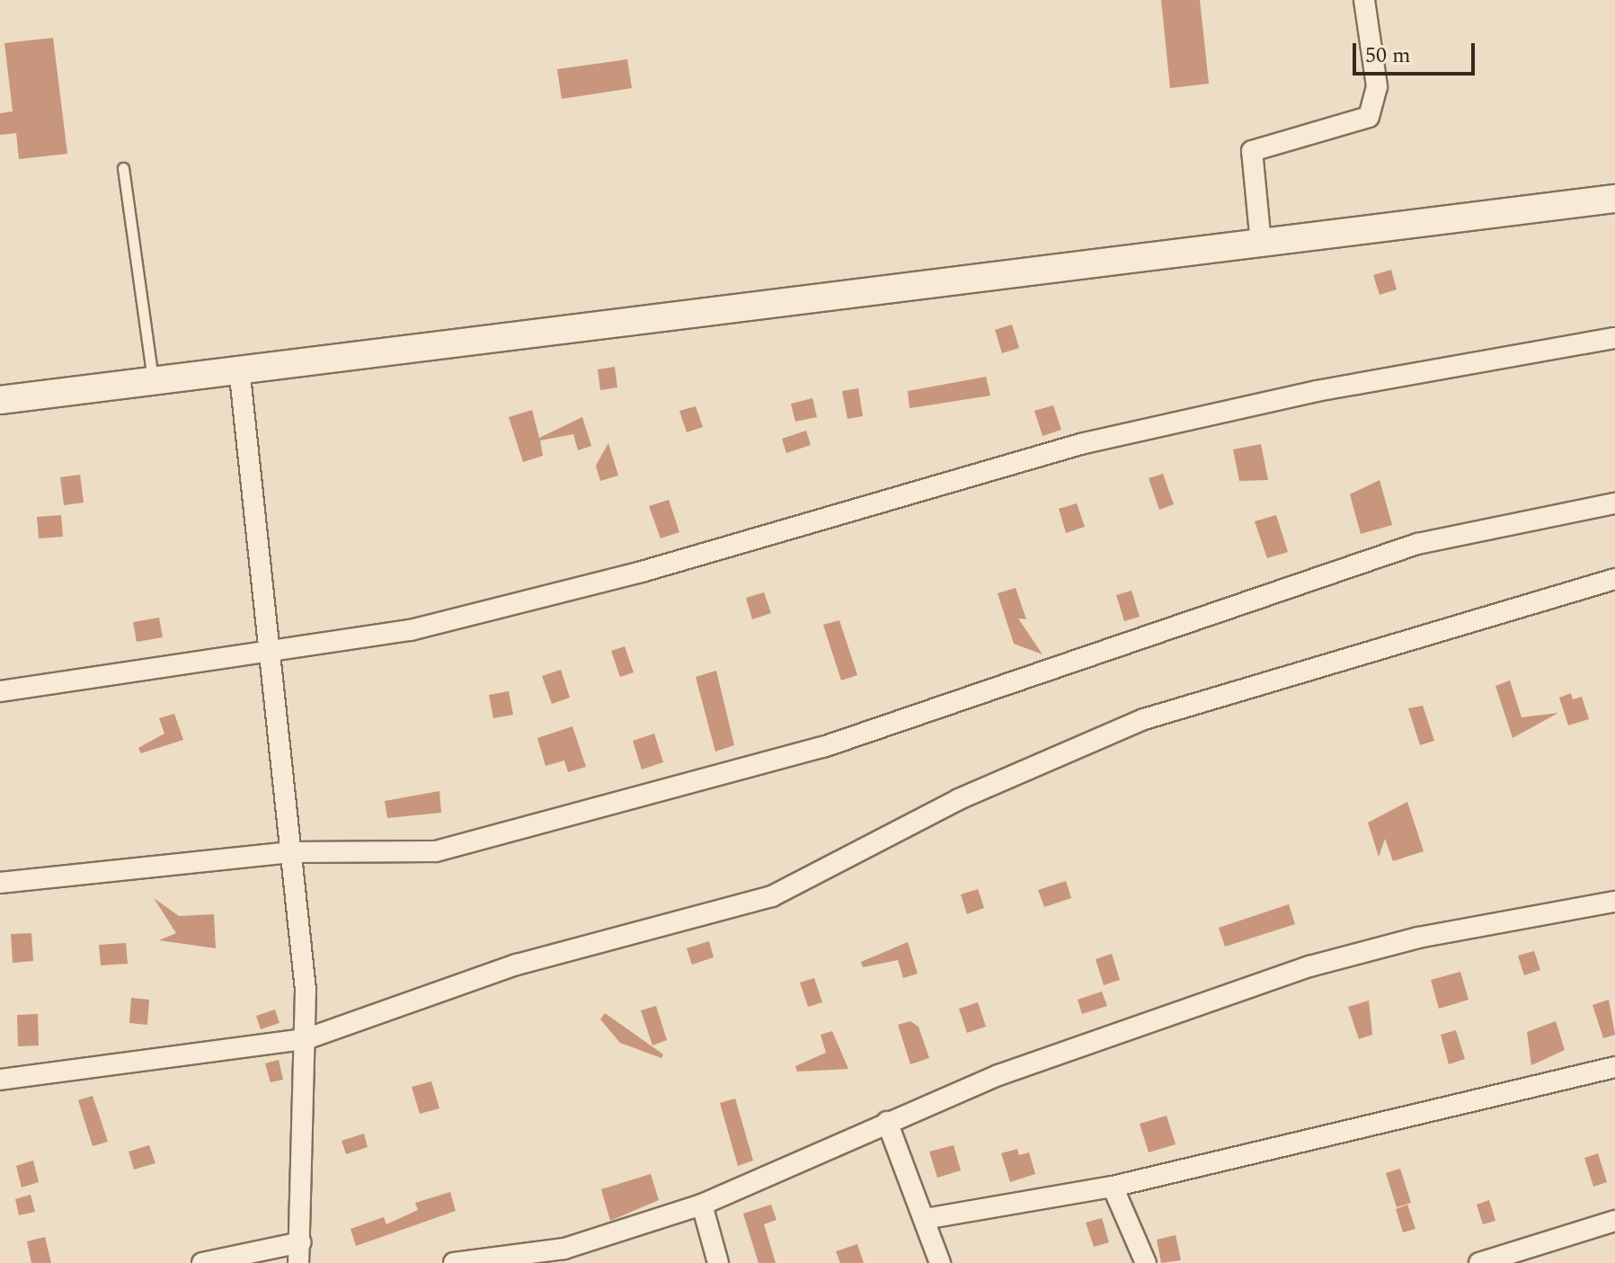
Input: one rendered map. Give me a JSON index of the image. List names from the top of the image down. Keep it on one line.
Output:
{"scale_bar":"50 m"}
